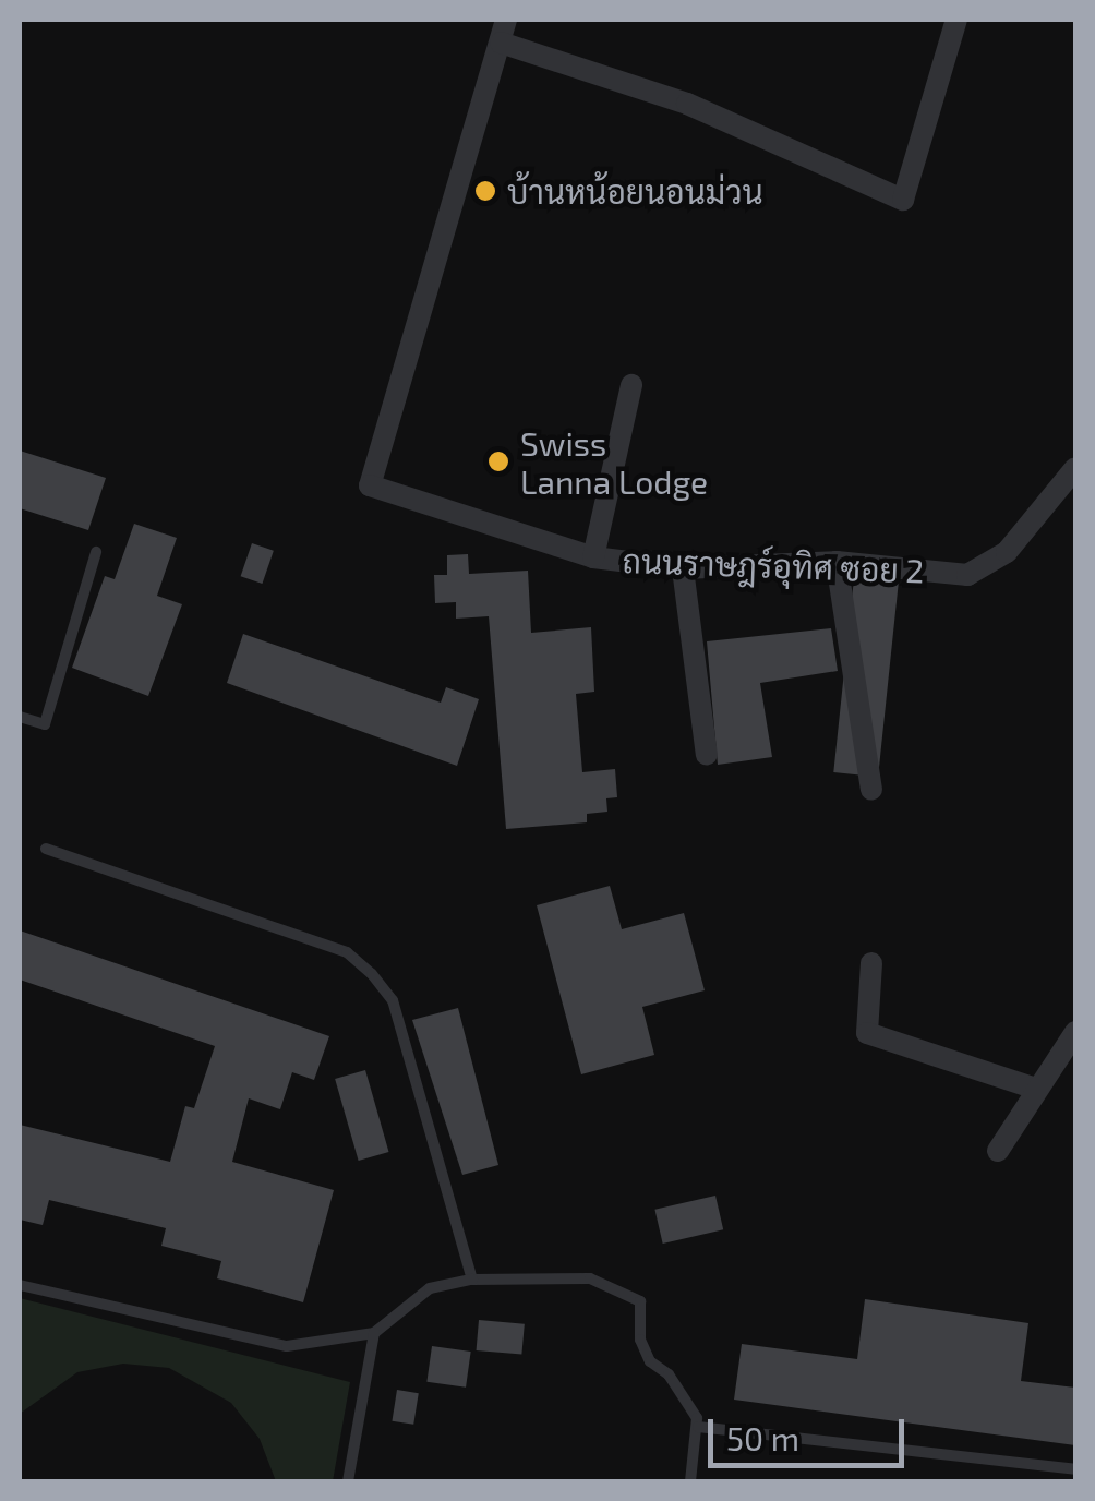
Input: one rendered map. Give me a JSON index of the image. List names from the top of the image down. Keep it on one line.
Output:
{"streets":{"street":["ถนนราษฎร์อุทิศ ซอย 2"]},"places":["บ้านหน้อยนอนม่วน","Swiss Lanna Lodge"],"scale_bar":"50 m"}
